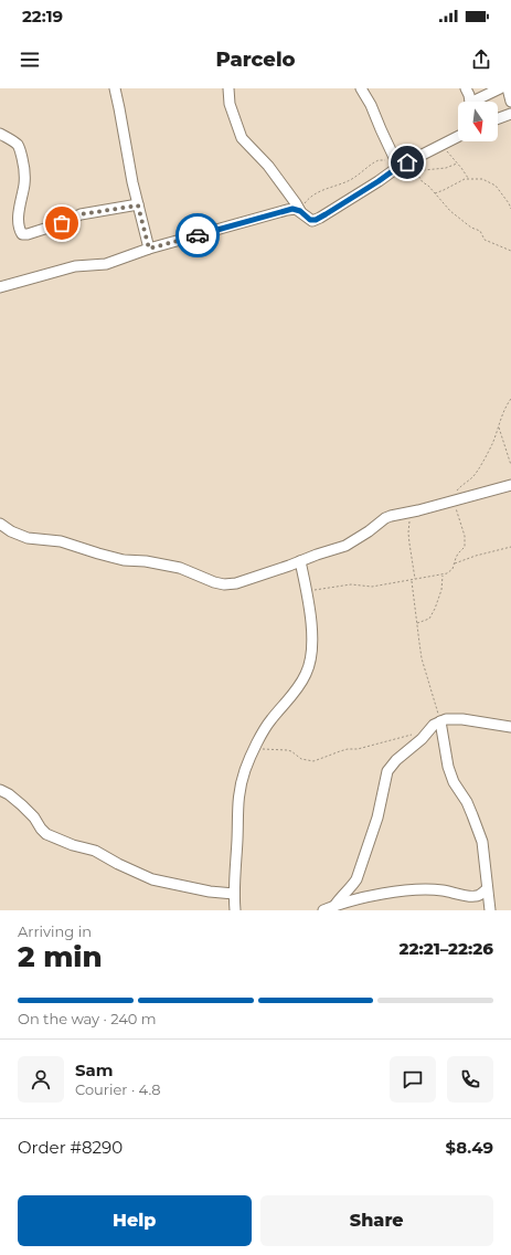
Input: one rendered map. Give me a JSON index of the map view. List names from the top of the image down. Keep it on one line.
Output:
{"north":"bottom","page":{"status":"22:19","header":"Parcelo","heading":["2 min","Arriving in","22:21–22:26"],"panel":["Sam","Courier · 4.8","Order #8290","$8.49"],"bar":"On the way · 240 m","buttons":["Help","Share"]}}
